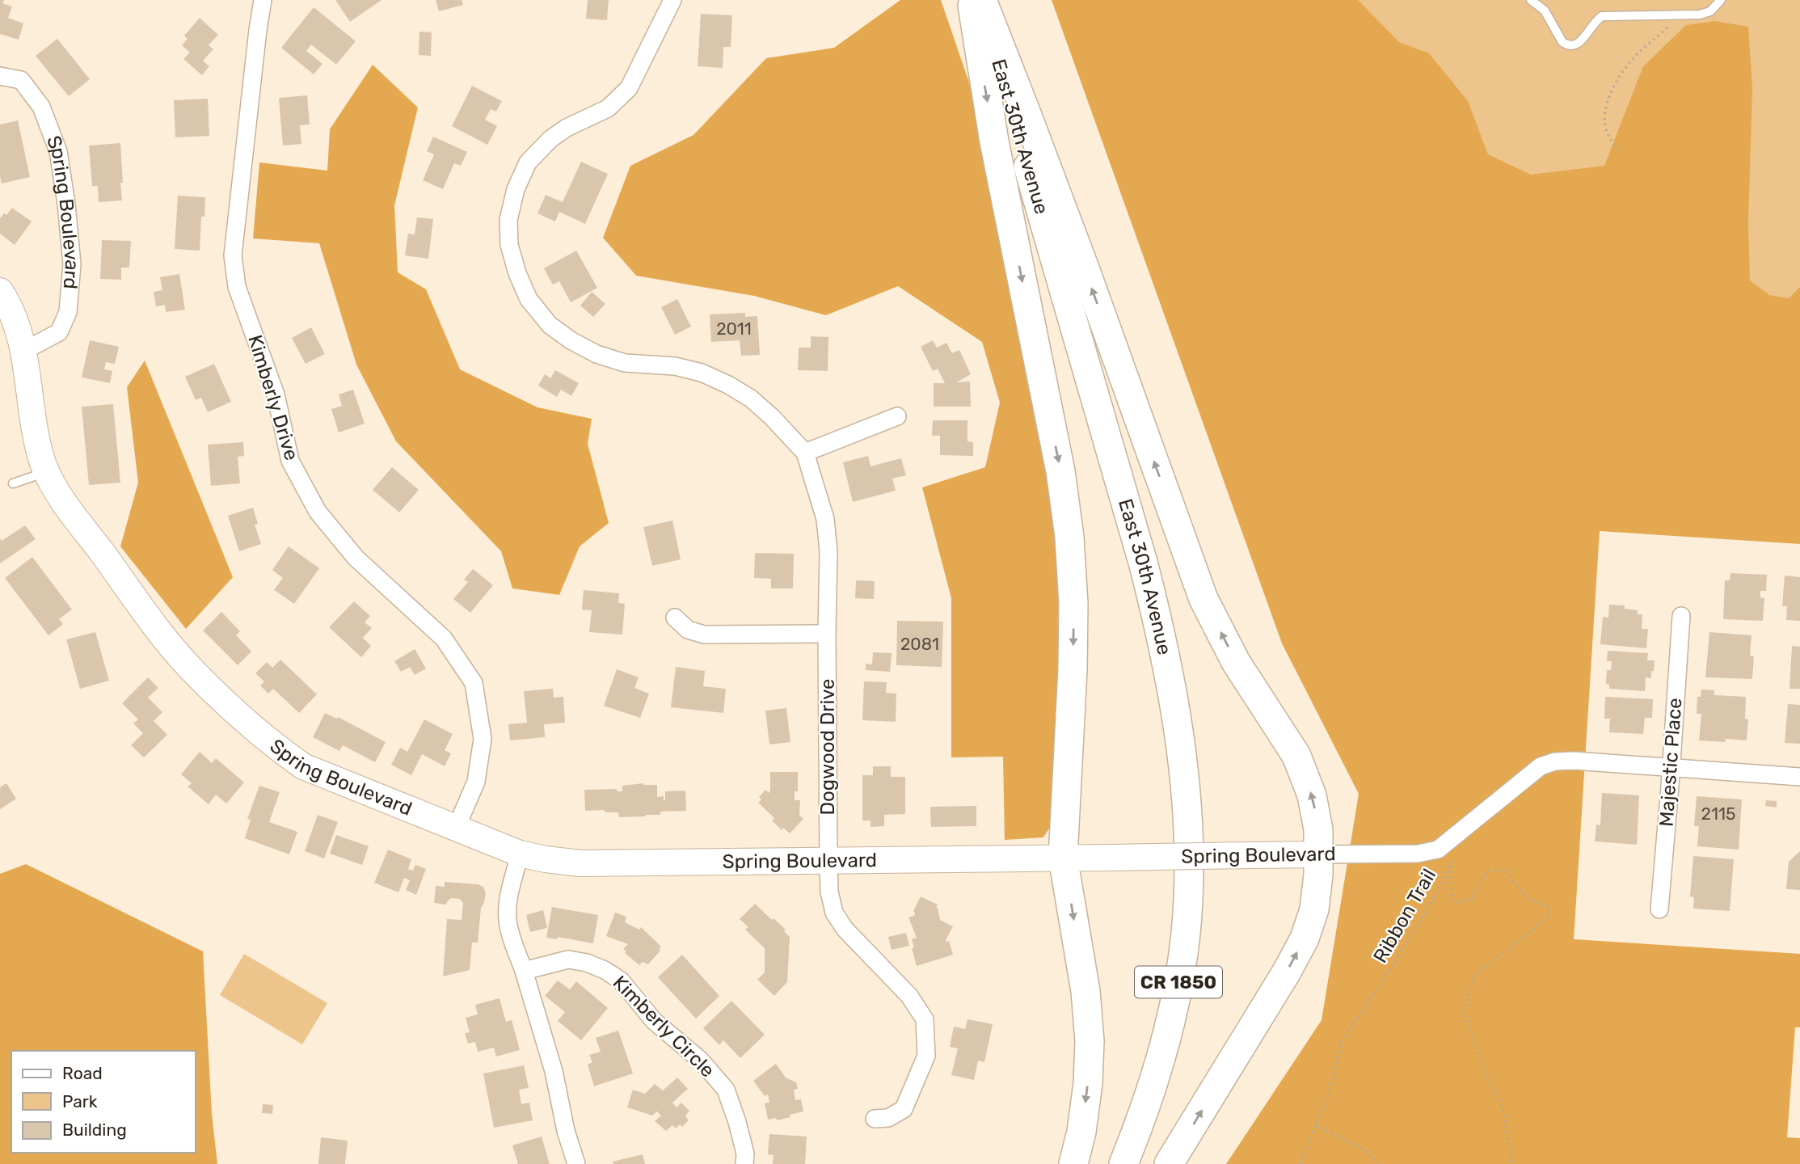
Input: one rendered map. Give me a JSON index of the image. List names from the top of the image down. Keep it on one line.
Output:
{"streets":{"main road":["East 30th Avenue","CR 1850"],"street":["Spring Boulevard","Kimberly Drive","Dogwood Drive","Majestic Place","Kimberly Circle"],"path":["Ribbon Trail"]},"crossings":[["Spring Boulevard","Kimberly Drive"],["Spring Boulevard","Dogwood Drive"],["Spring Boulevard","Majestic Place"]],"house_numbers":["2011","2081","2115"],"legend":["Road","Park","Building"]}
